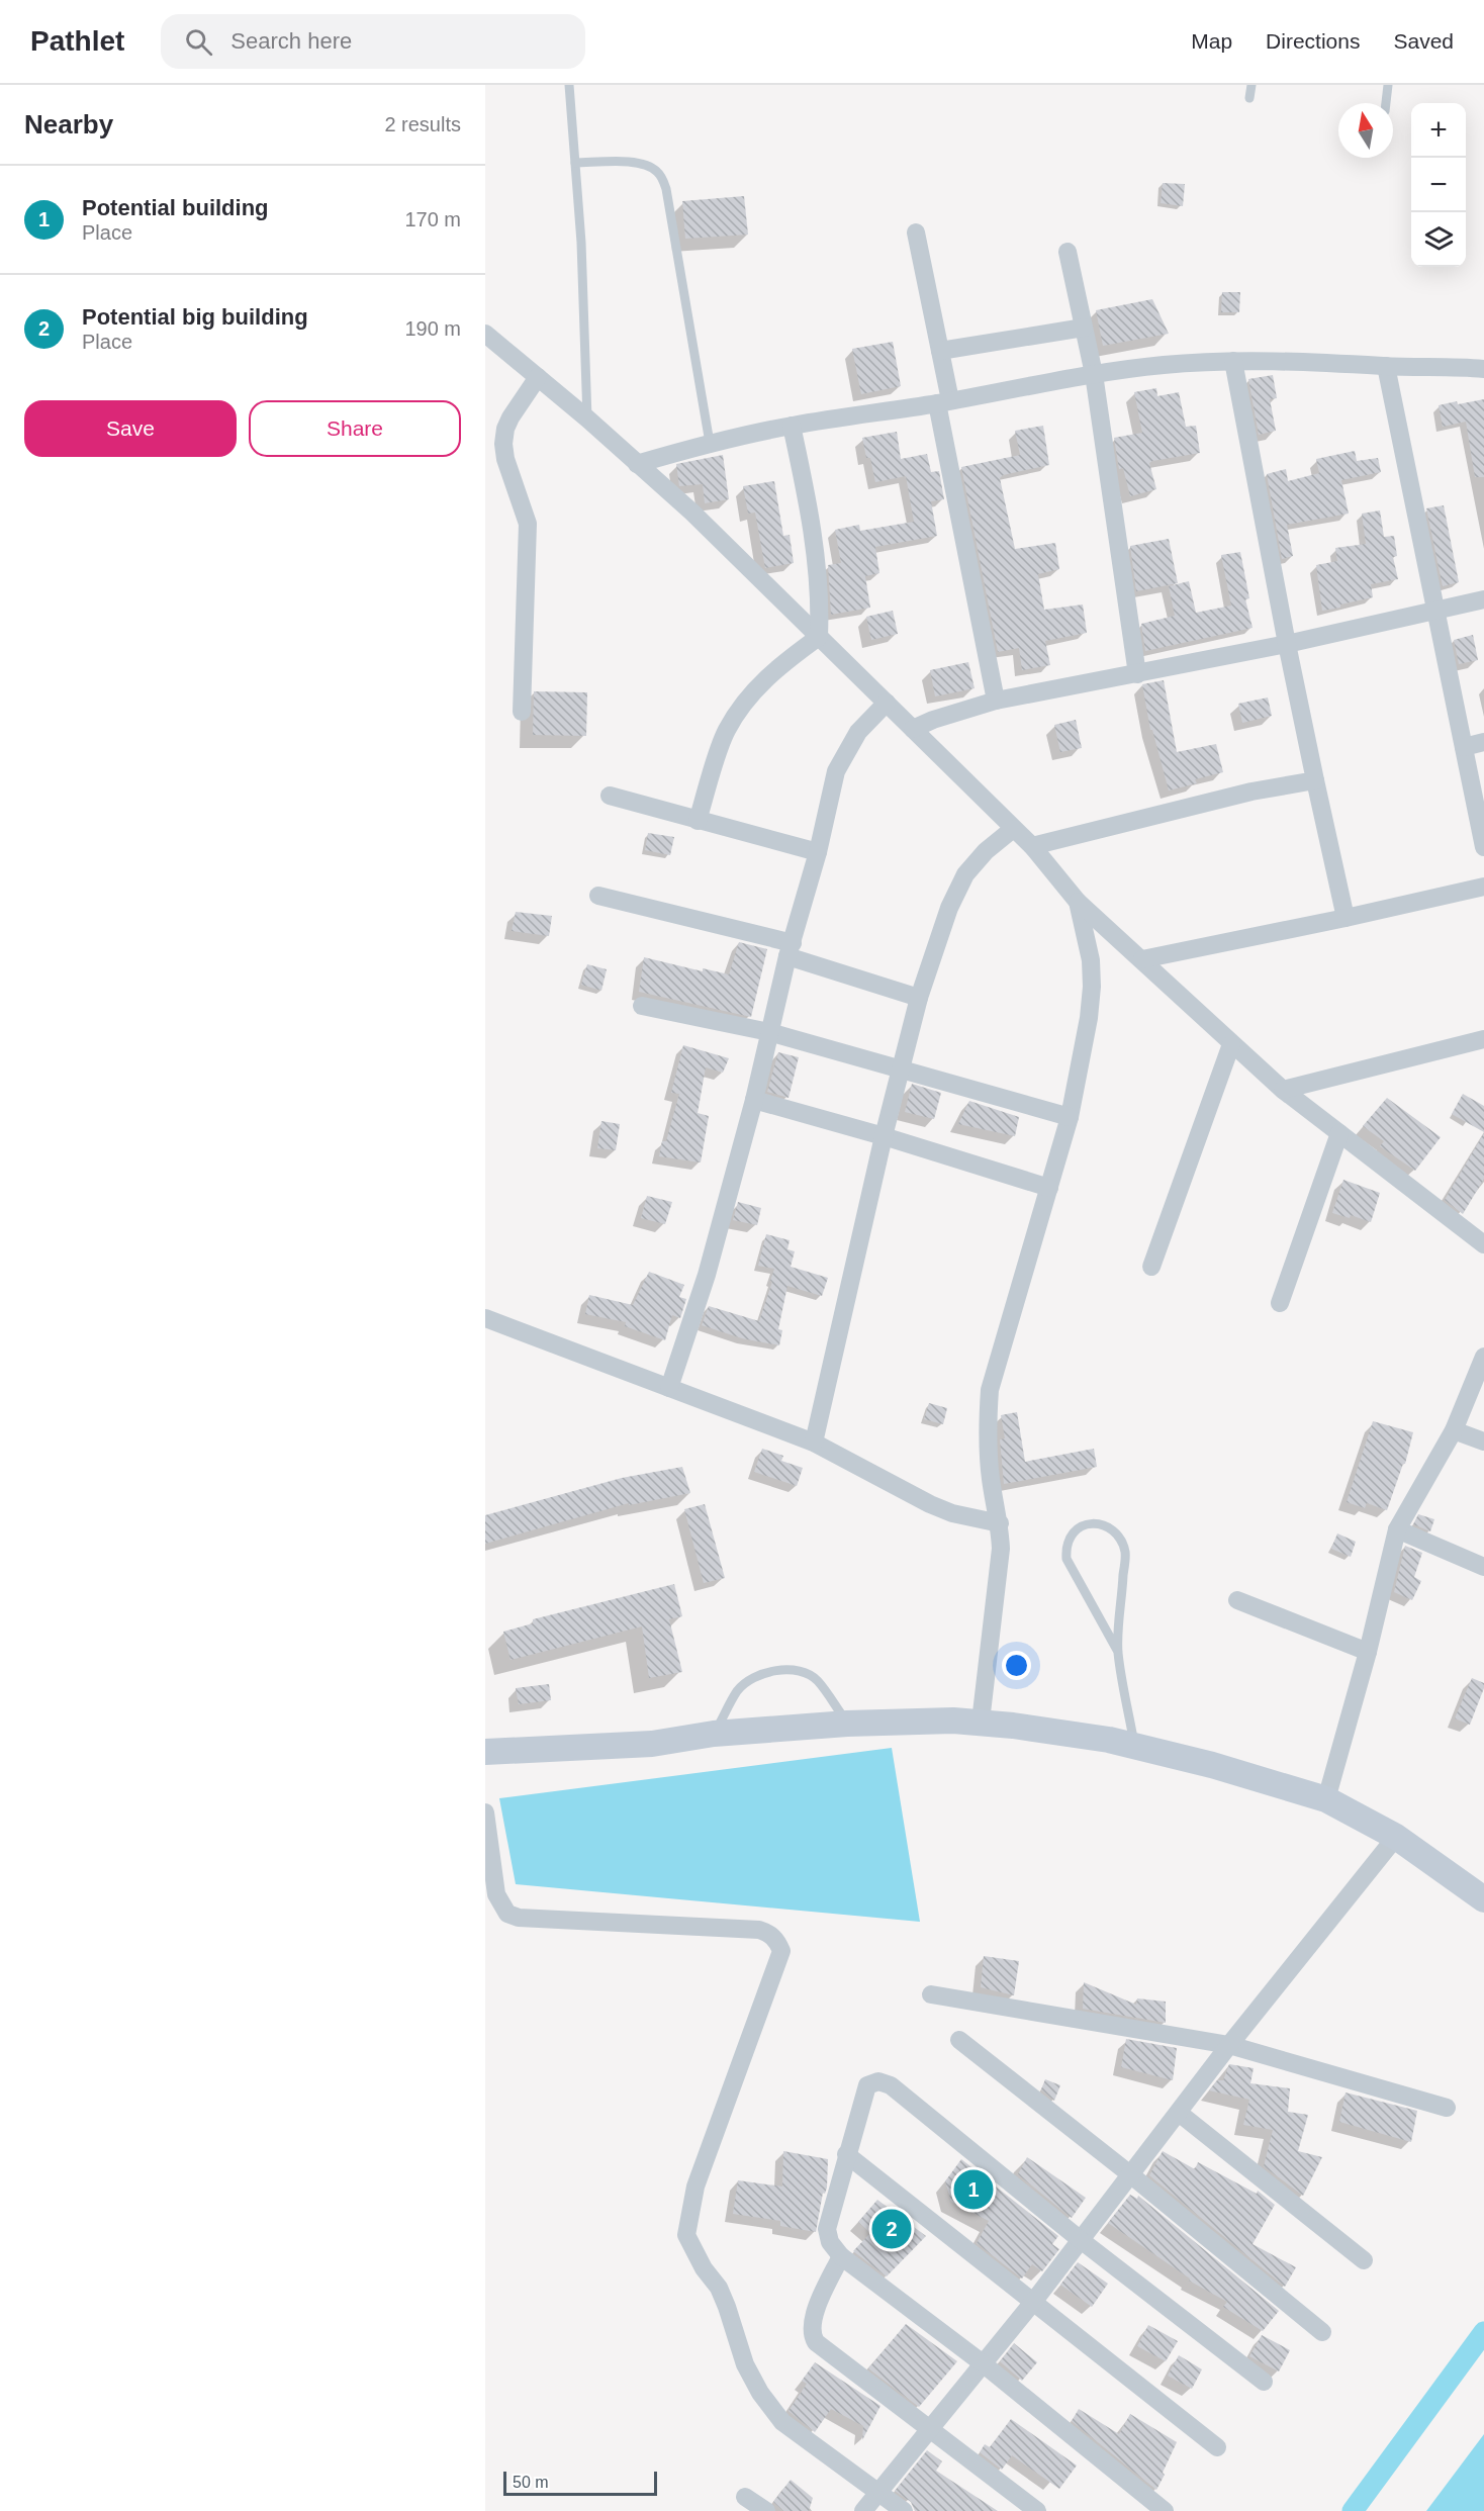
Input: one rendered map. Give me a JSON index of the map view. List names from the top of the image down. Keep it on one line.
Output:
{"scale_bar":"50 m","north":"top","page":{"header":"Pathlet","search":"Search here","nav":["Map","Directions","Saved"],"heading":["Nearby","2 results"],"map_buttons":["+","−"],"list":[{"mark":"1","name":"Potential building","note":"Place","value":"170 m"},{"mark":"2","name":"Potential big building","note":"Place","value":"190 m"}],"buttons":["Save","Share"],"pins":["1","2"],"scale":"50 m"}}
